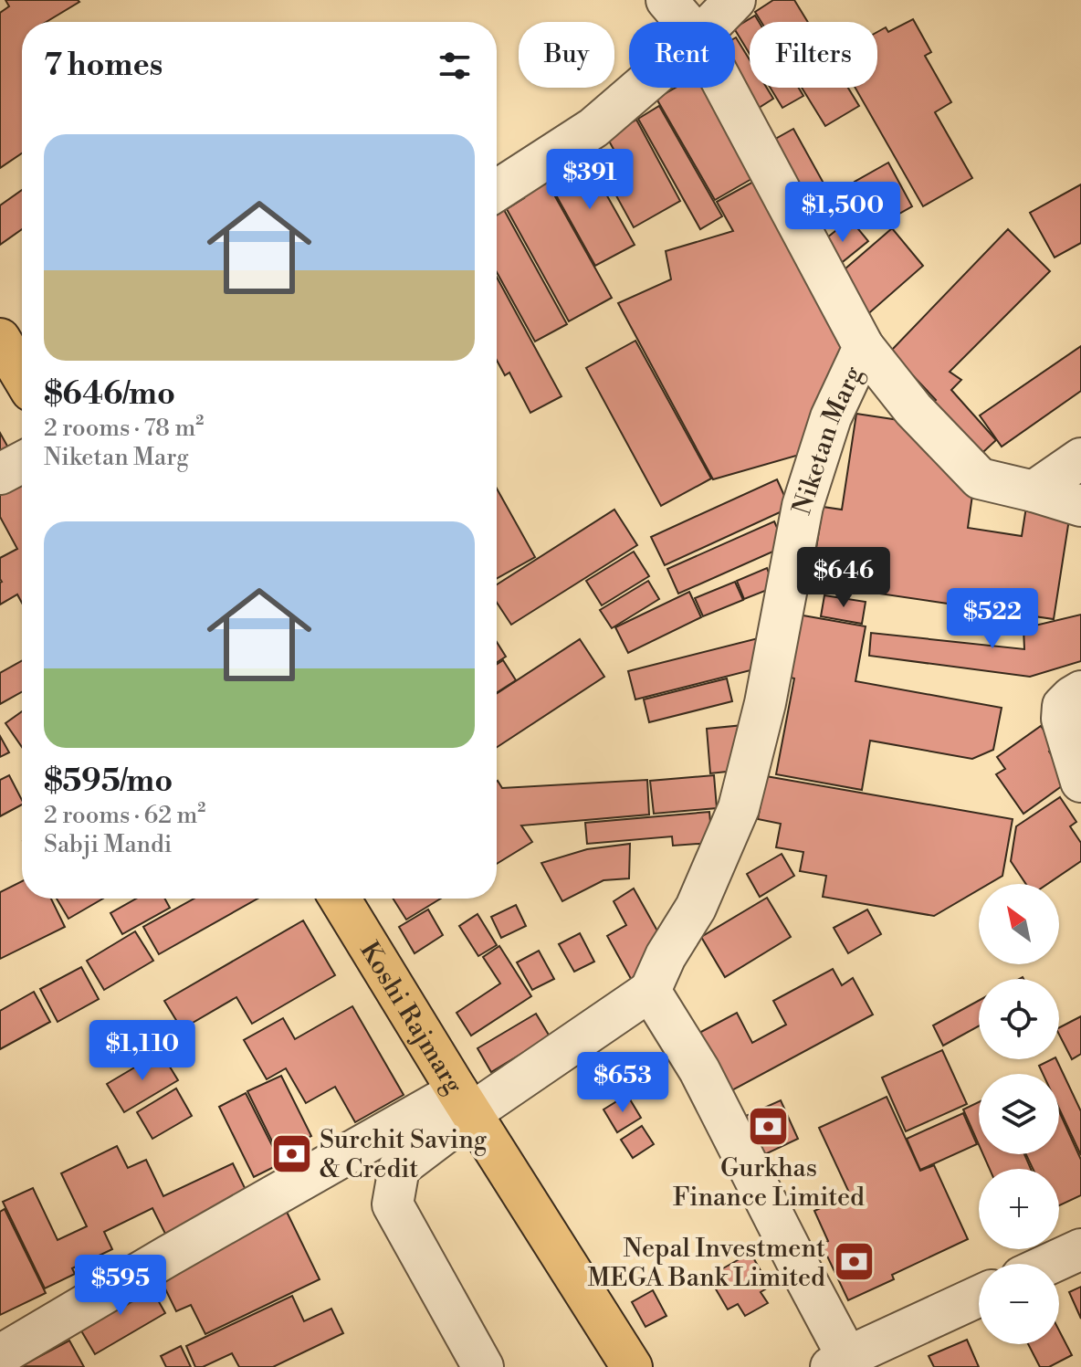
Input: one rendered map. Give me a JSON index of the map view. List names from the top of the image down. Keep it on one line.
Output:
{"streets":{"main road":["Koshi Rajmarg"],"street":["Niketan Marg"]},"places":{"bank":["Gurkhas Finance Limited","Surchit Saving & Credit","Nepal Investment MEGA Bank Limited"]},"north":"top left","page":{"chip":["Buy","Rent","Filters"],"heading":"7 homes","list":[{"name":"$646/mo","note":"2 rooms · 78 m² · Niketan Marg"},{"name":"$595/mo","note":"2 rooms · 62 m² · Sabji Mandi"}],"price":["$391","$1,500","$646","$522","$1,110","$653","$595"],"map_buttons":["+","−"]}}
